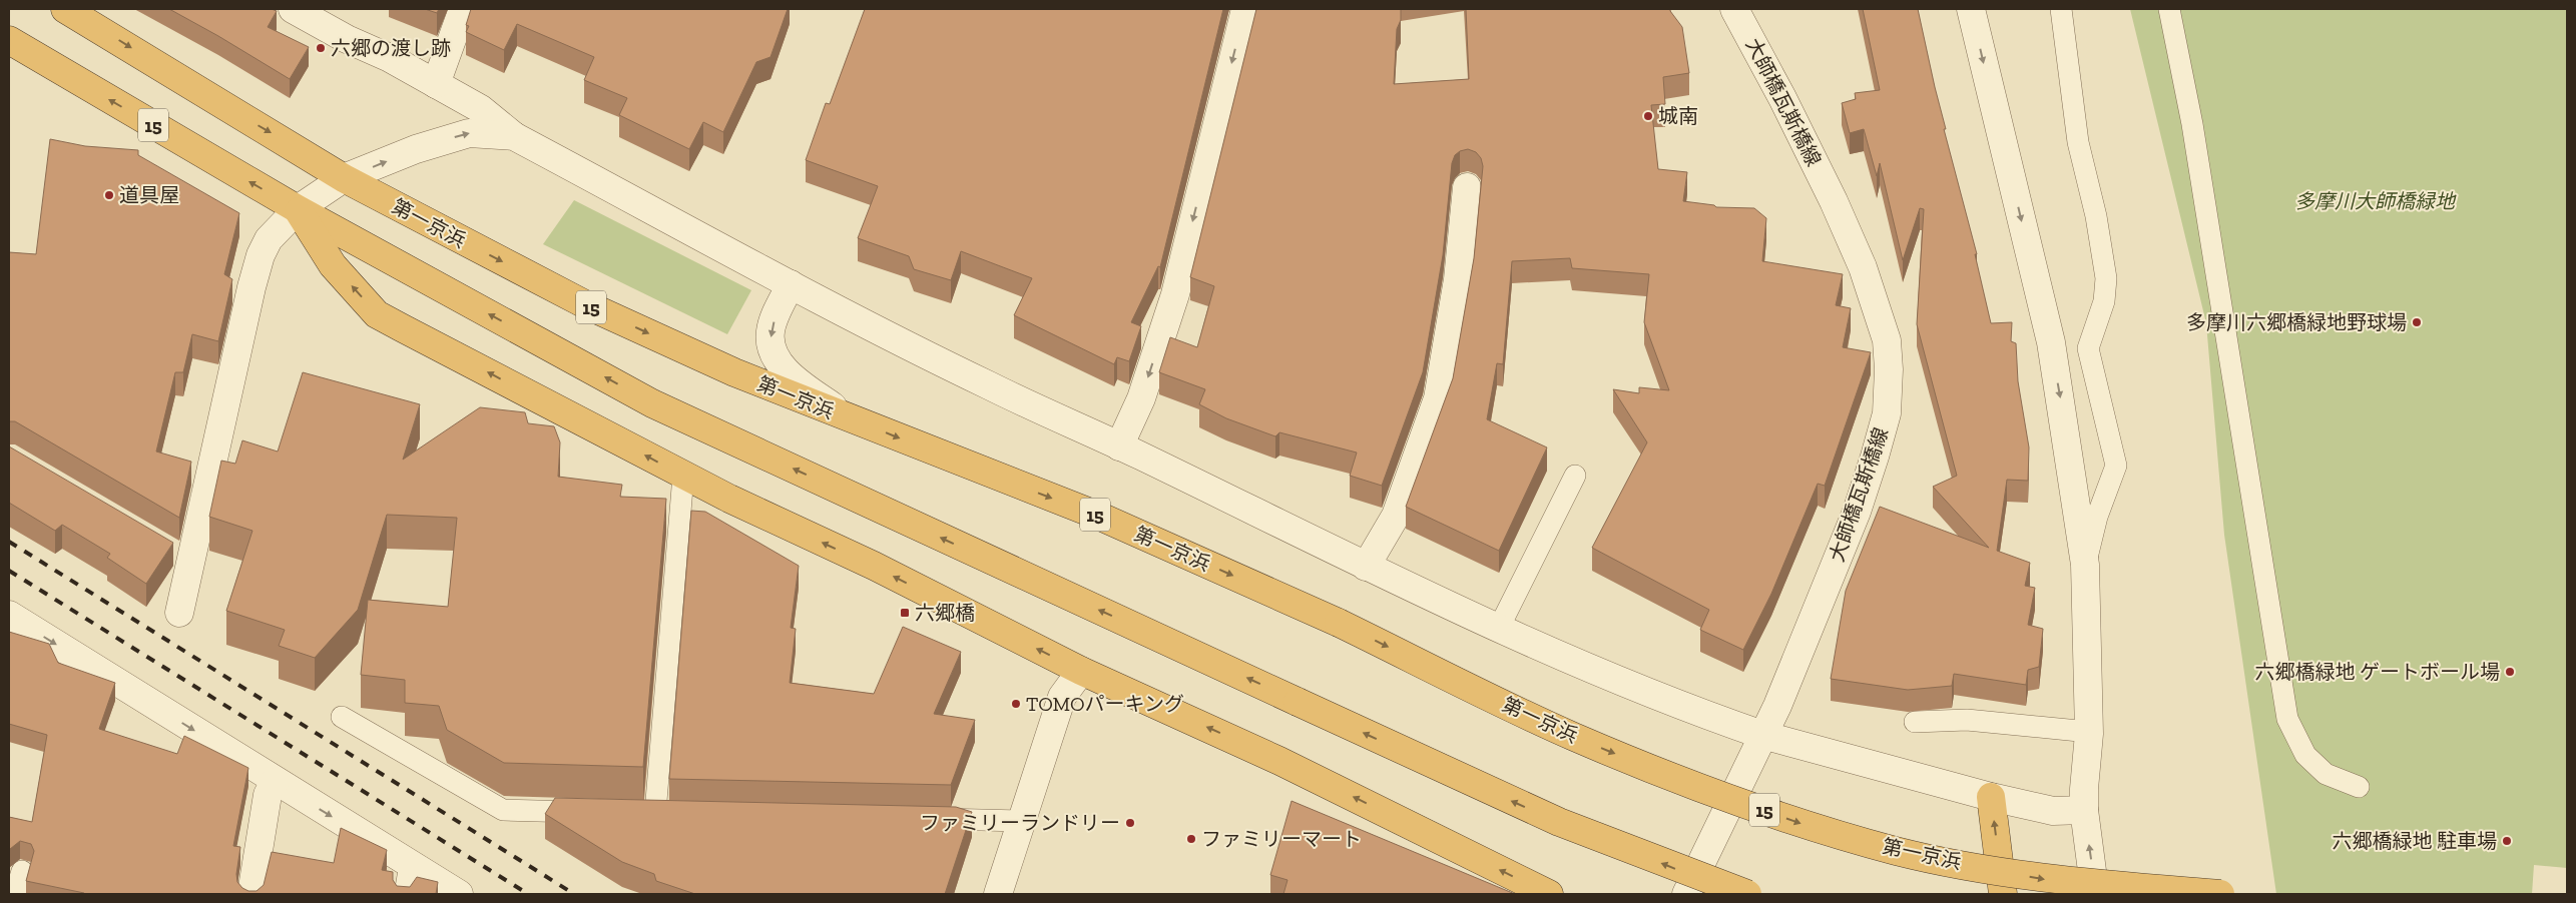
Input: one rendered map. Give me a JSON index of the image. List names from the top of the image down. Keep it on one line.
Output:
{"streets":{"highway":["15","第一京浜"],"street":["大師橋瓦斯橋線"]},"parks":["多摩川大師橋緑地"],"places":{"other":["六郷の渡し跡","城南","道具屋","多摩川六郷橋緑地野球場","六郷橋緑地 ゲートボール場","TOMOパーキング","ファミリーランドリー","ファミリーマート","六郷橋緑地 駐車場"],"transit":["六郷橋"]}}
